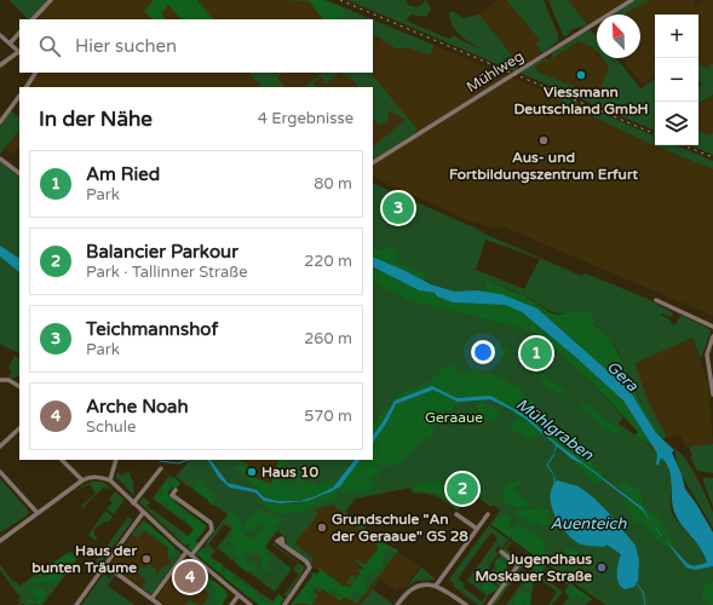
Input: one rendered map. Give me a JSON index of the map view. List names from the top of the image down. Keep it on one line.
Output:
{"streets":{"street":["Mühlweg"]},"water":["Gera","Mühlgraben","Auenteich"],"parks":["Geraaue"],"places":["Viessmann Deutschland GmbH","Aus- und Fortbildungszentrum Erfurt","Haus 10","Grundschule \"An der Geraaue\" GS 28","Haus der bunten Träume","Jugendhaus Moskauer Straße"],"north":"top left","page":{"map_buttons":["+","−"],"search":"Hier suchen","heading":["In der Nähe","4 Ergebnisse"],"list":[{"mark":"1","name":"Am Ried","note":"Park","value":"80 m"},{"mark":"2","name":"Balancier Parkour","note":"Park · Tallinner Straße","value":"220 m"},{"mark":"3","name":"Teichmannshof","note":"Park","value":"260 m"},{"mark":"4","name":"Arche Noah","note":"Schule","value":"570 m"}],"pins":["3","1","2","4"]}}
